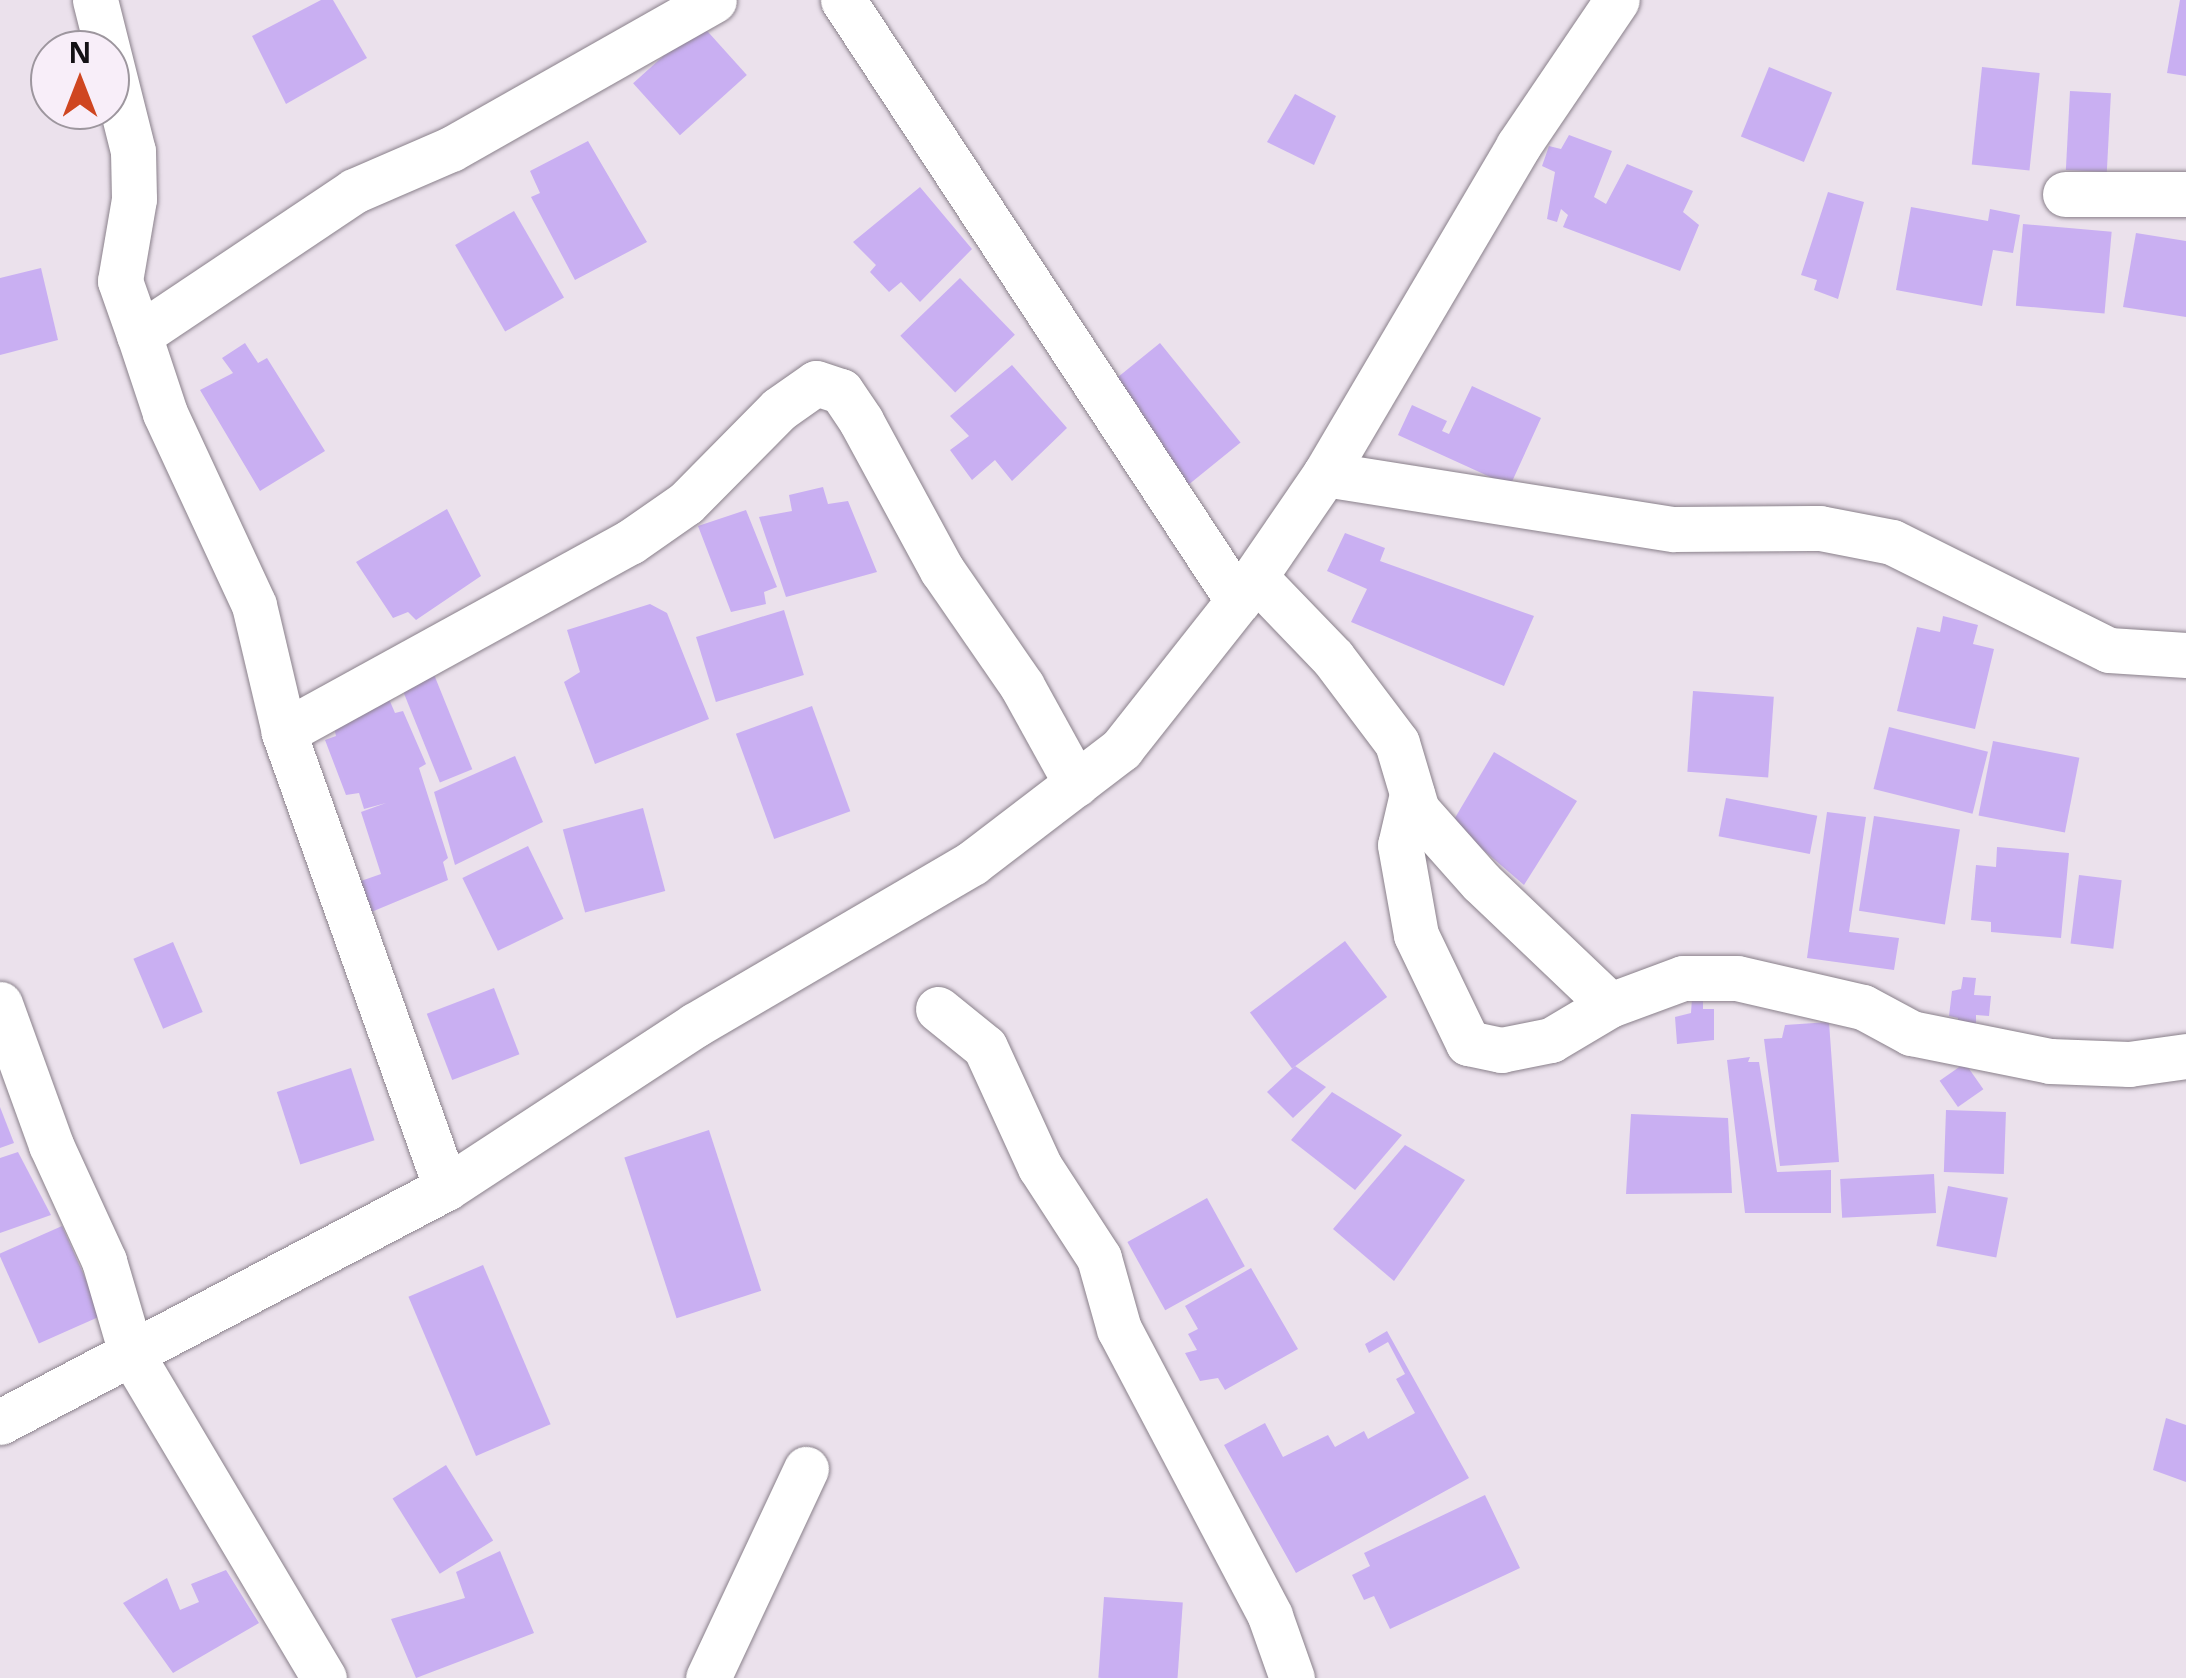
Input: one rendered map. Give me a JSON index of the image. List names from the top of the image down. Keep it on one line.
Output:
{"north":"top"}
